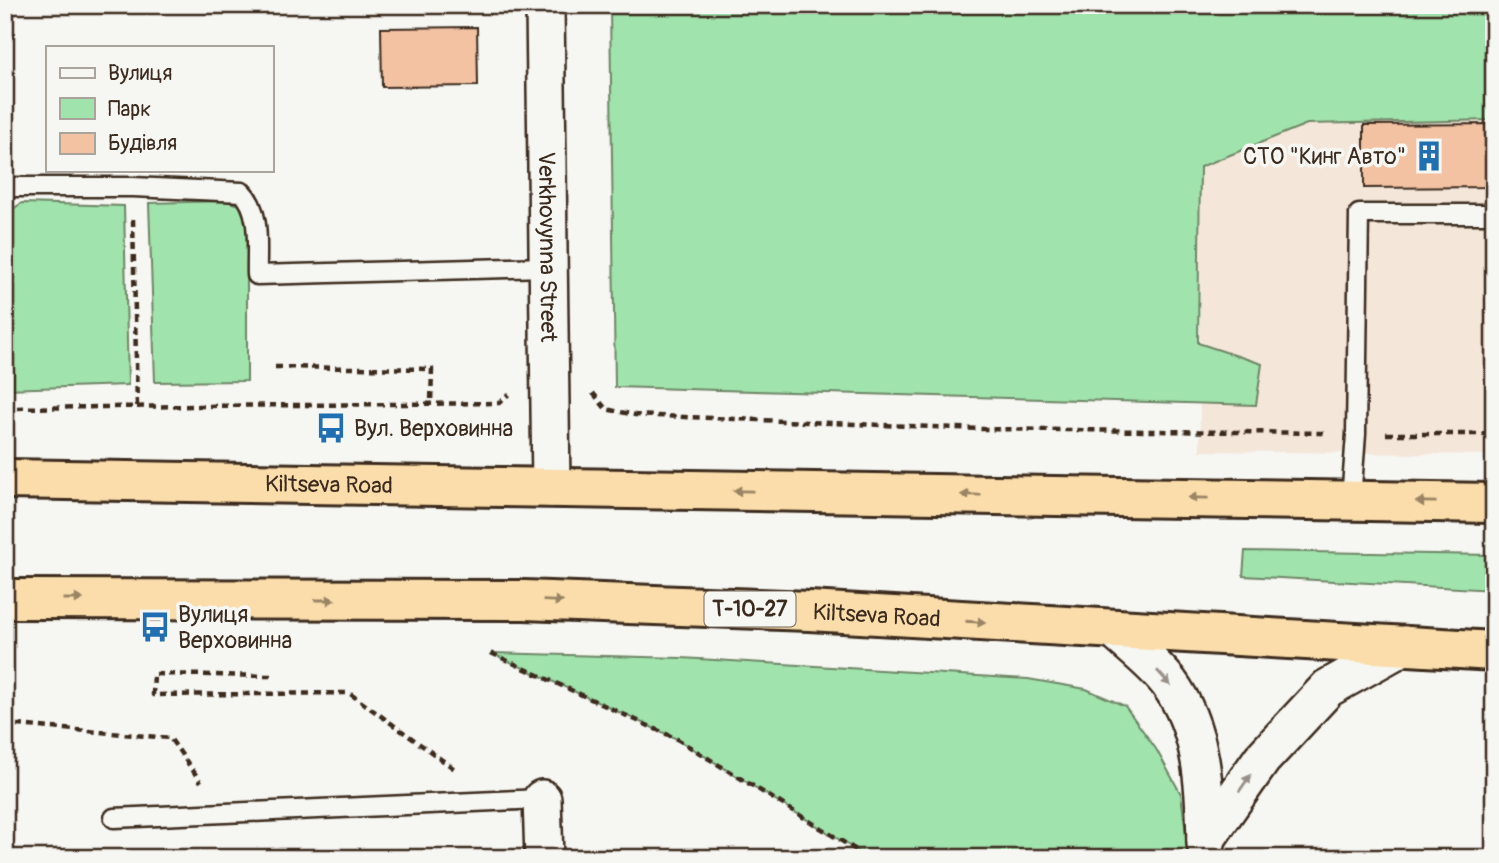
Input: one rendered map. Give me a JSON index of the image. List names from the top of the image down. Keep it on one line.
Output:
{"streets":{"highway":["Kiltseva Road","Т-10-27"],"street":["Verkhovynna Street"]},"crossings":[["Verkhovynna Street","Kiltseva Road"]],"places":{"building":["СТО \"Кинг Авто\""],"bus stop":["Вул. Верховинна","Вулиця Верховинна"]},"legend":["Вулиця","Парк","Будівля"]}
